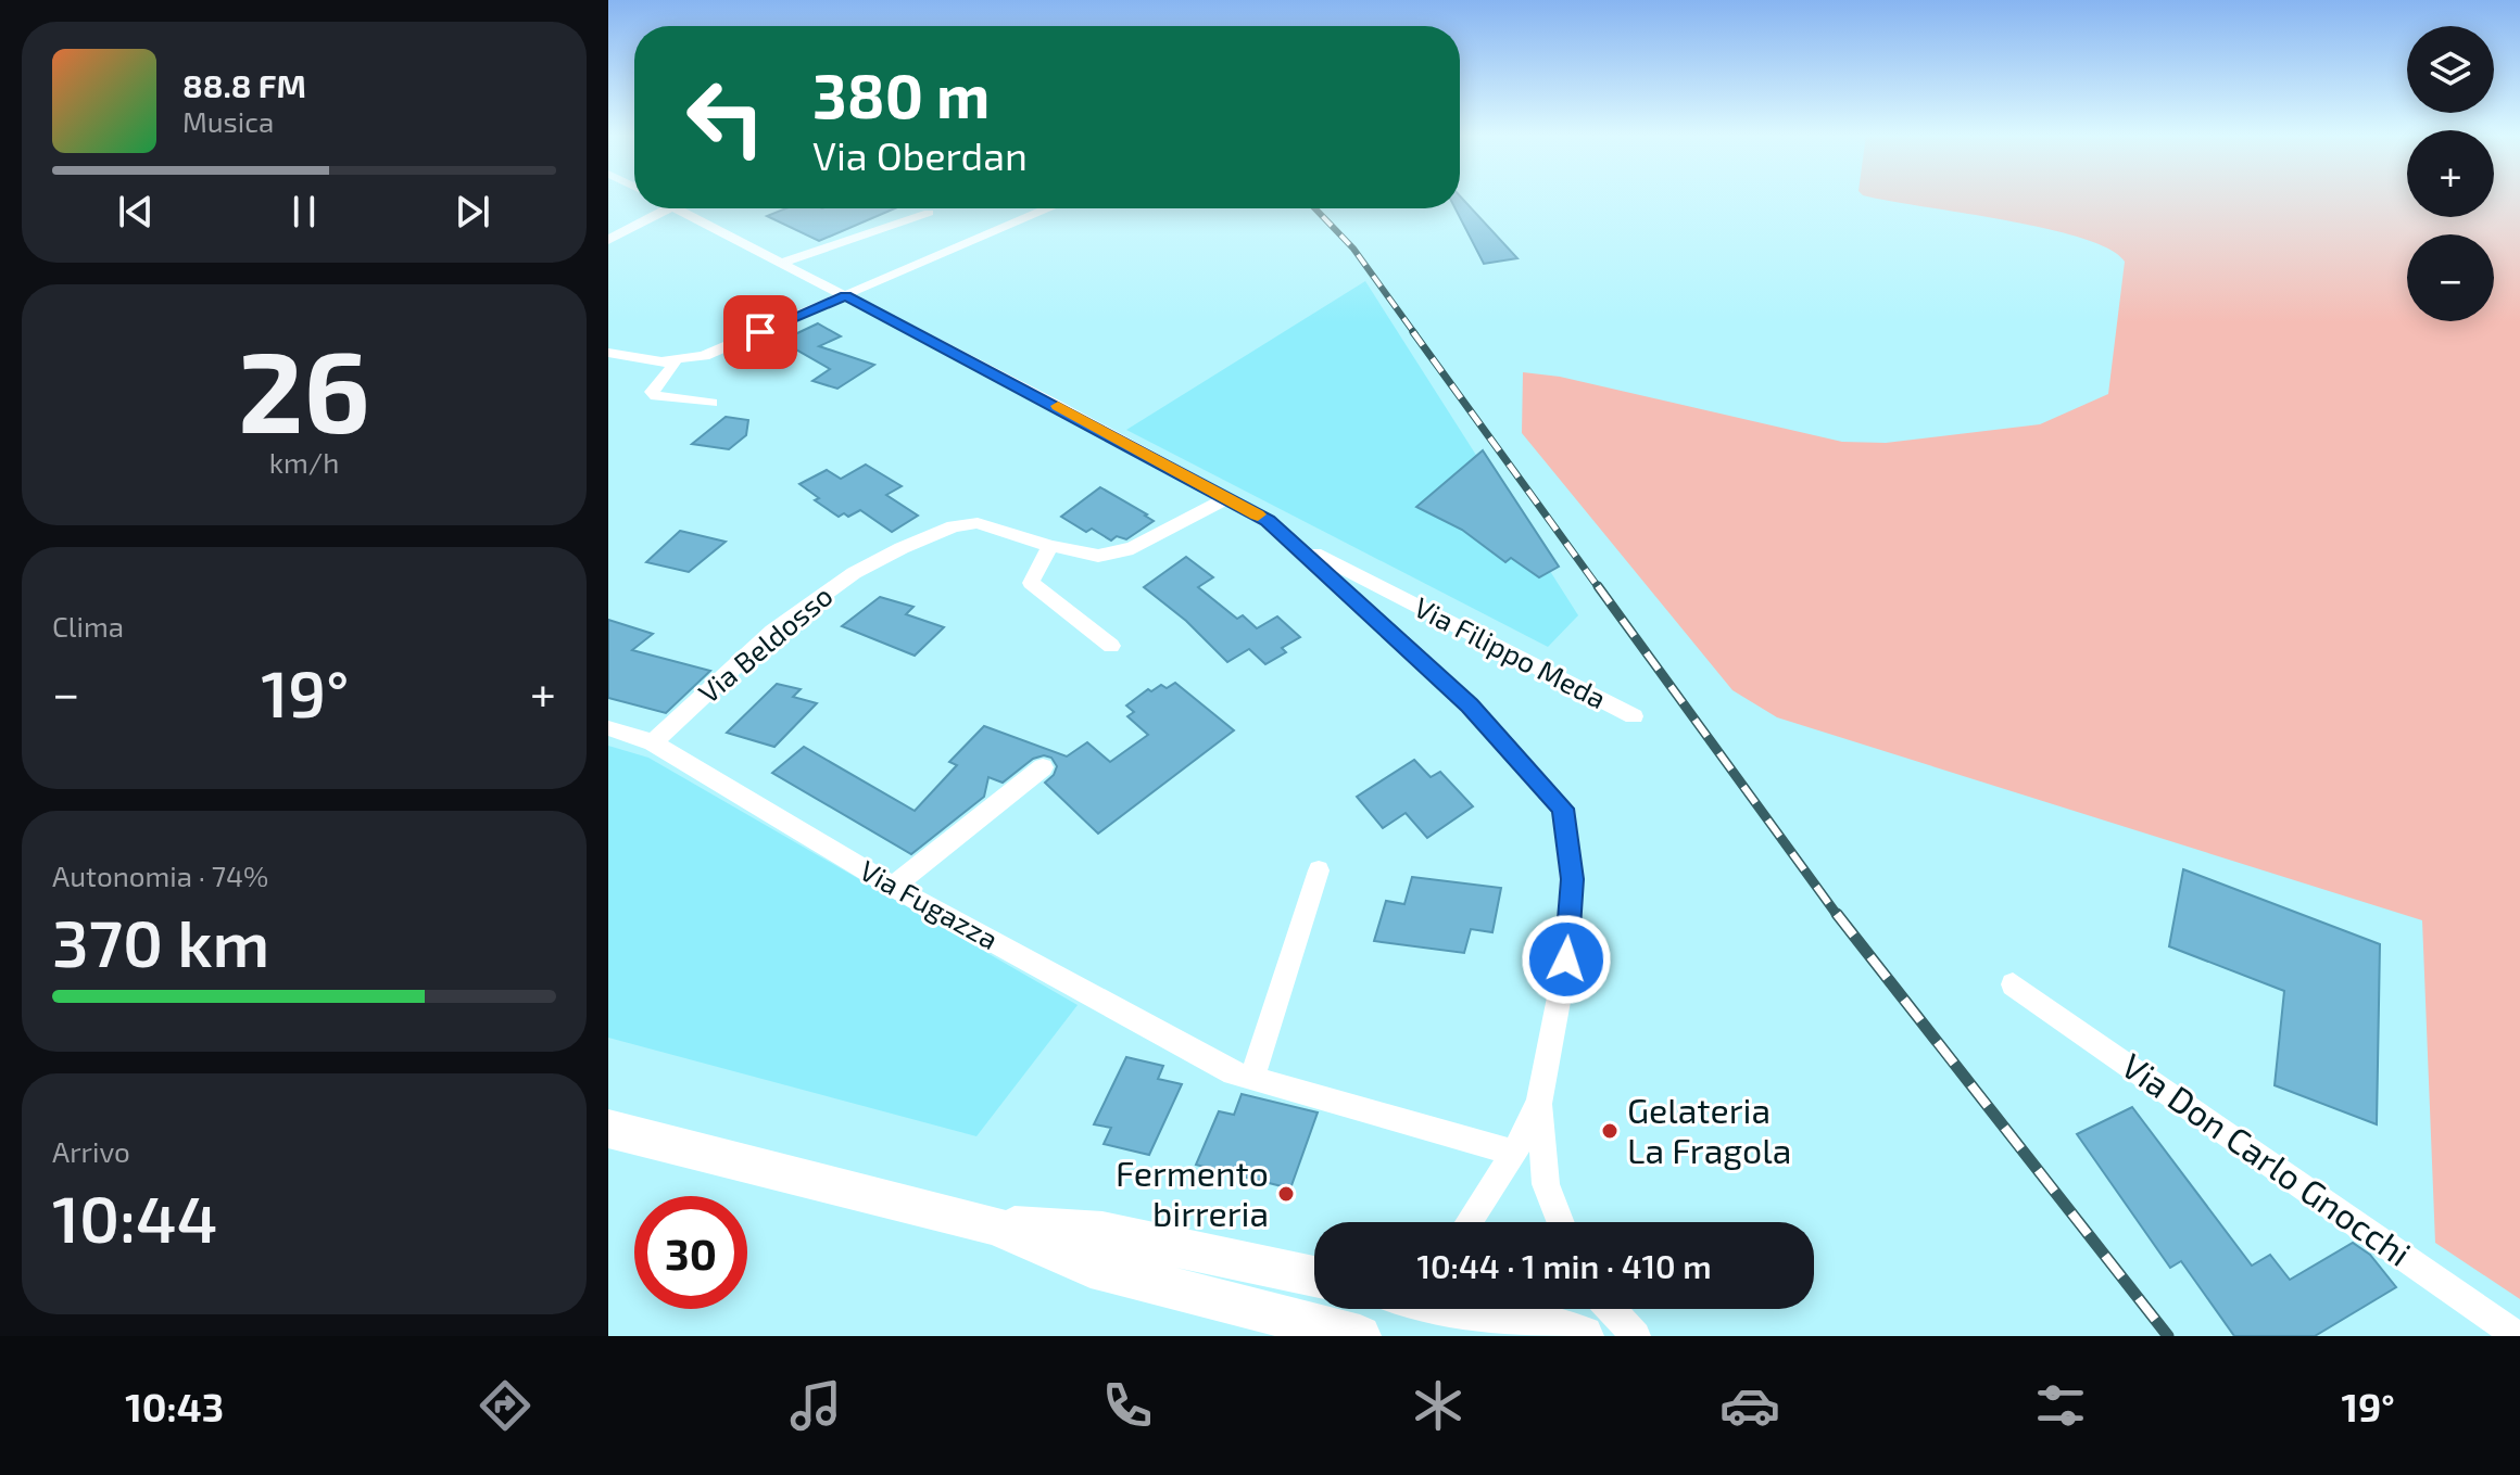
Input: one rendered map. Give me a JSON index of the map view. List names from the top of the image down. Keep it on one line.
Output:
{"streets":{"street":["Via Beldosso","Via Filippo Meda","Via Fugazza","Via Don Carlo Gnocchi"]},"crossings":[["Via Beldosso","Via Fugazza"]],"places":["Gelateria La Fragola","Fermento birreria"],"page":{"map_buttons":["+","−"],"turn":["380 m","Via Oberdan"],"song":["88.8 FM","Musica"],"tile":[["26","km/h"],"Clima",["Autonomia · 74%","370 km"],["Arrivo","10:44"]],"heat":["−","19°","+"],"limit":"30","trip":"10:44 · 1 min · 410 m","tabs":["10:43","19°"]}}
